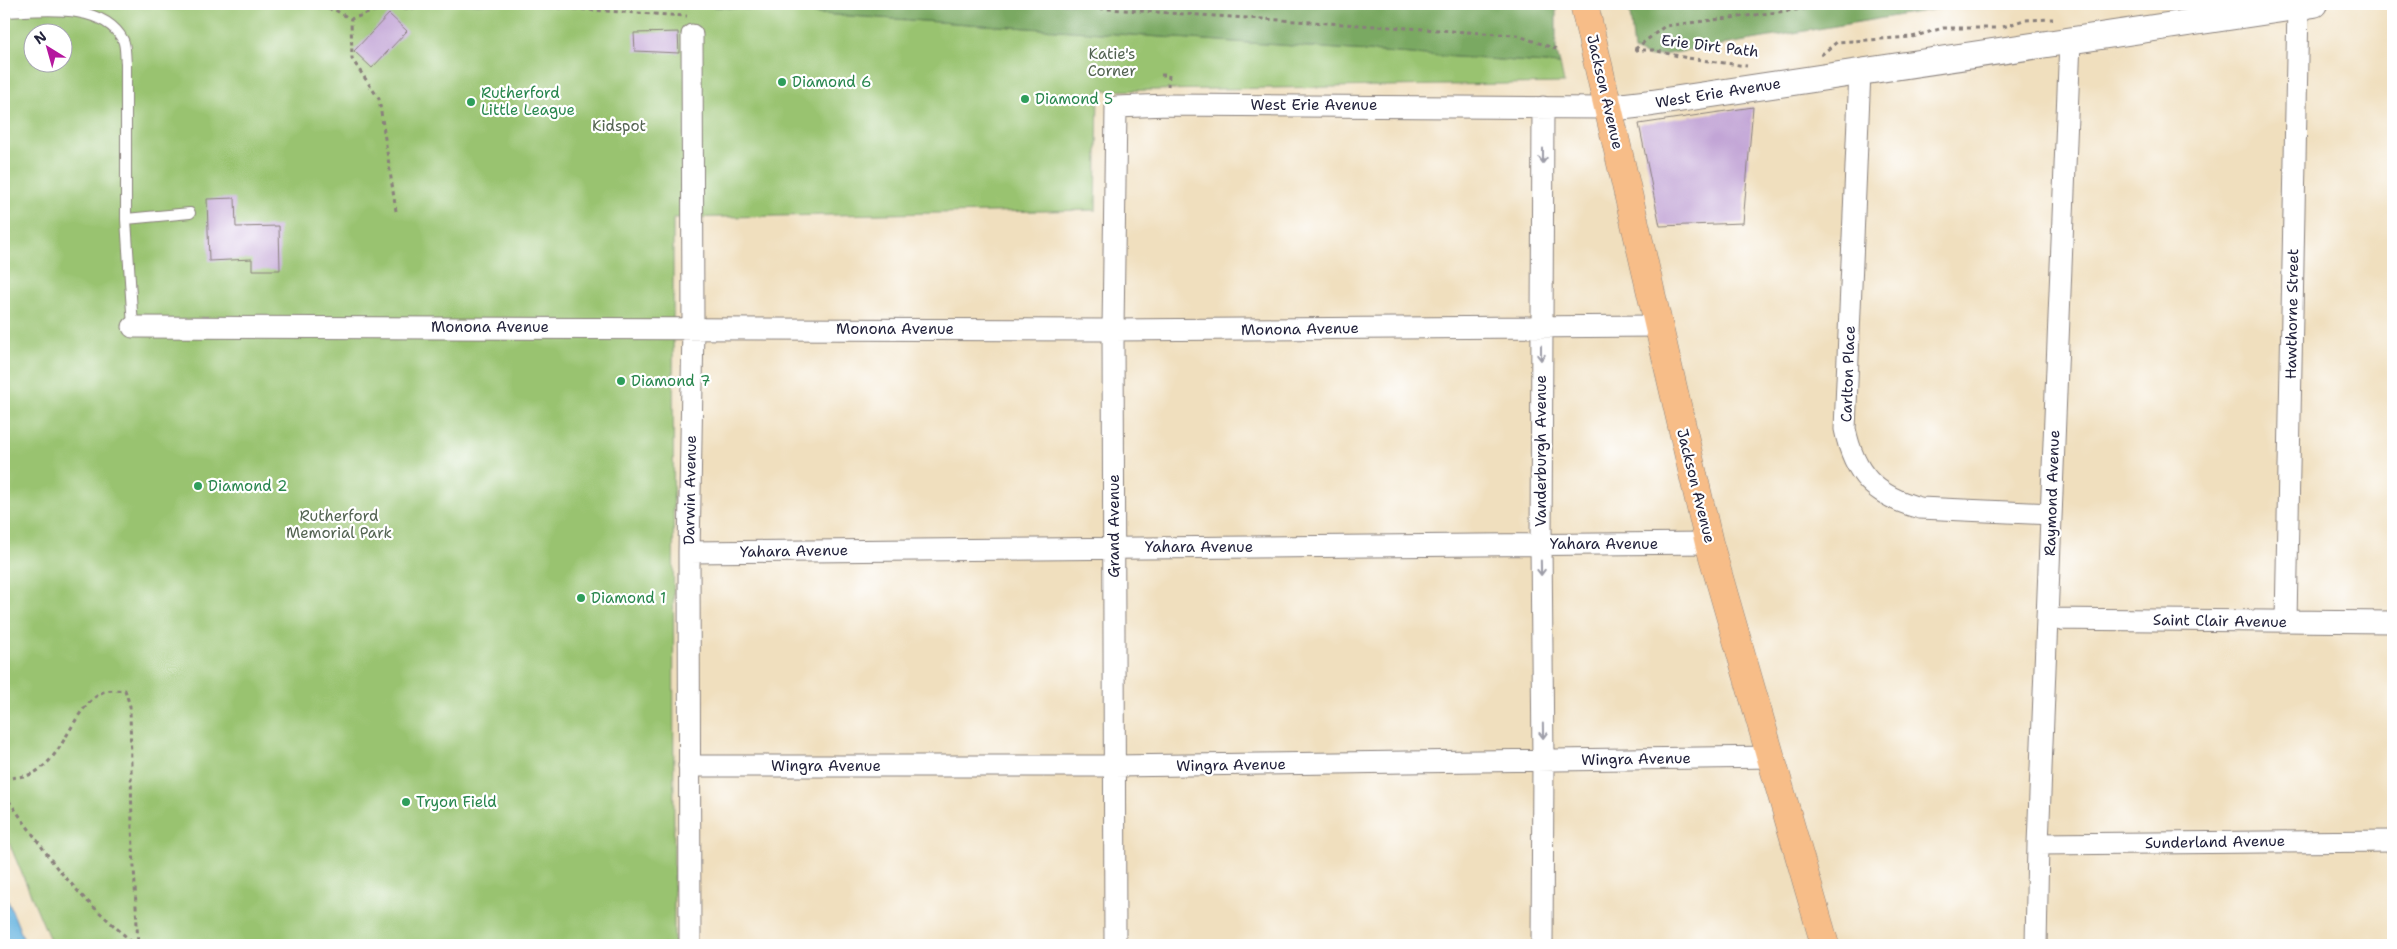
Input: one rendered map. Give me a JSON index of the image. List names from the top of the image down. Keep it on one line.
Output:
{"streets":{"main road":["Jackson Avenue"],"street":["West Erie Avenue","Hawthorne Street","Monona Avenue","Carlton Place","Vanderburgh Avenue","Darwin Avenue","Raymond Avenue","Grand Avenue","Yahara Avenue","Saint Clair Avenue","Wingra Avenue","Sunderland Avenue"],"path":["Erie Dirt Path"]},"crossings":[["Jackson Avenue","West Erie Avenue"],["Jackson Avenue","Monona Avenue"],["Jackson Avenue","Yahara Avenue"],["Jackson Avenue","Wingra Avenue"],["West Erie Avenue","Hawthorne Street"],["West Erie Avenue","Carlton Place"],["West Erie Avenue","Vanderburgh Avenue"],["West Erie Avenue","Raymond Avenue"],["West Erie Avenue","Grand Avenue"],["Hawthorne Street","Saint Clair Avenue"],["Monona Avenue","Vanderburgh Avenue"],["Monona Avenue","Darwin Avenue"],["Monona Avenue","Grand Avenue"],["Carlton Place","Raymond Avenue"],["Vanderburgh Avenue","Yahara Avenue"],["Vanderburgh Avenue","Wingra Avenue"],["Darwin Avenue","Yahara Avenue"],["Darwin Avenue","Wingra Avenue"],["Raymond Avenue","Saint Clair Avenue"],["Raymond Avenue","Sunderland Avenue"],["Grand Avenue","Yahara Avenue"],["Grand Avenue","Wingra Avenue"]],"one_way":["Vanderburgh Avenue"],"parks":["Katie's Corner","Kidspot","Rutherford Memorial Park"],"places":["Diamond 6","Diamond 5","Rutherford Little League","Diamond 7","Diamond 2","Diamond 1","Tryon Field"],"north":"top left"}
